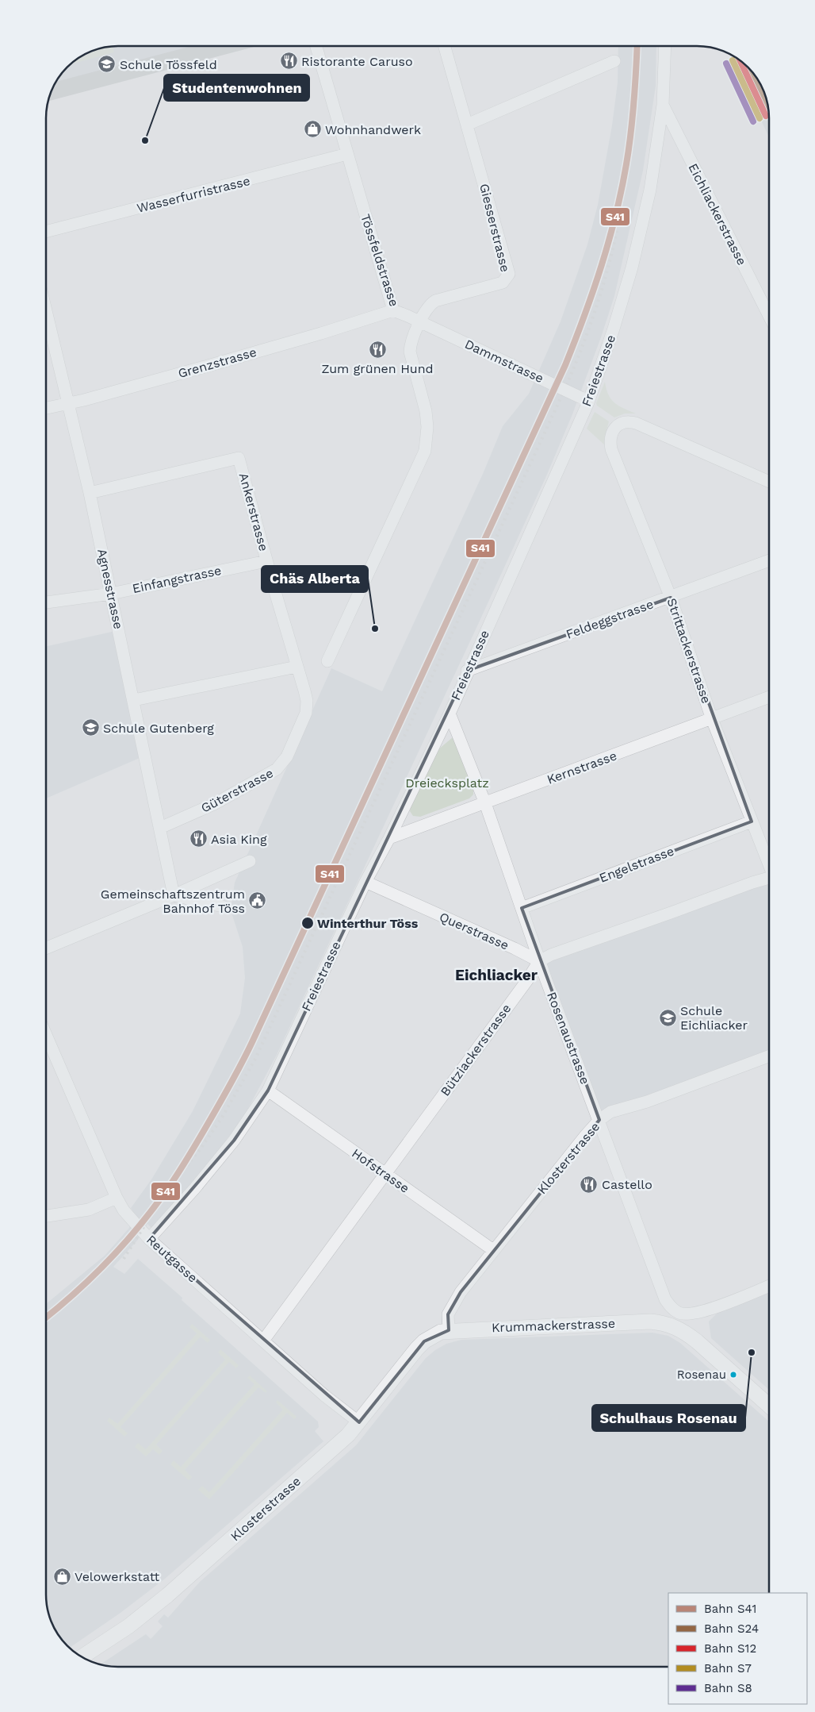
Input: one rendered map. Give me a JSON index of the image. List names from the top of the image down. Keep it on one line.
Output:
{"streets":{"street":["Wasserfurristrasse","Eichliackerstrasse","Giesserstrasse","Tössfeldstrasse","Dammstrasse","Grenzstrasse","Freiestrasse","Ankerstrasse","Einfangstrasse","Agnesstrasse","Feldeggstrasse","Strittackerstrasse","Kernstrasse","Güterstrasse","Engelstrasse","Querstrasse","Rosenaustrasse","Bütziackerstrasse","Klosterstrasse","Hofstrasse","Reutgasse","Krummackerstrasse"]},"crossings":[["Wasserfurristrasse","Tössfeldstrasse"],["Eichliackerstrasse","Freiestrasse"],["Giesserstrasse","Tössfeldstrasse"],["Giesserstrasse","Dammstrasse"],["Tössfeldstrasse","Dammstrasse"],["Tössfeldstrasse","Grenzstrasse"],["Dammstrasse","Freiestrasse"],["Grenzstrasse","Agnesstrasse"],["Freiestrasse","Feldeggstrasse"],["Freiestrasse","Kernstrasse"],["Freiestrasse","Querstrasse"],["Freiestrasse","Rosenaustrasse"],["Freiestrasse","Hofstrasse"],["Freiestrasse","Reutgasse"],["Ankerstrasse","Einfangstrasse"],["Ankerstrasse","Agnesstrasse"],["Ankerstrasse","Güterstrasse"],["Einfangstrasse","Agnesstrasse"],["Agnesstrasse","Güterstrasse"],["Feldeggstrasse","Strittackerstrasse"],["Strittackerstrasse","Kernstrasse"],["Strittackerstrasse","Engelstrasse"],["Kernstrasse","Rosenaustrasse"],["Engelstrasse","Rosenaustrasse"],["Querstrasse","Rosenaustrasse"],["Querstrasse","Bütziackerstrasse"],["Rosenaustrasse","Bütziackerstrasse"],["Rosenaustrasse","Klosterstrasse"],["Rosenaustrasse","Krummackerstrasse"],["Bütziackerstrasse","Hofstrasse"],["Bütziackerstrasse","Reutgasse"],["Klosterstrasse","Hofstrasse"],["Klosterstrasse","Reutgasse"],["Klosterstrasse","Krummackerstrasse"]],"districts":["Eichliacker"],"parks":["Dreiecksplatz"],"places":{"restaurant":["Ristorante Caruso","Zum grünen Hund","Asia King","Castello"],"school or university":["Schule Tössfeld","Schule Gutenberg","Schule Eichliacker"],"shop":["Wohnhandwerk","Velowerkstatt"],"other":["Studentenwohnen","Chäs Alberta","Winterthur Töss","Schulhaus Rosenau","Rosenau"],"public building":["Gemeinschaftszentrum Bahnhof Töss"]},"lines":["rail line S41","rail line S12","rail line S7","rail line S8","rail line S24"],"legend":["Bahn S41","Bahn S24","Bahn S12","Bahn S7","Bahn S8"]}
